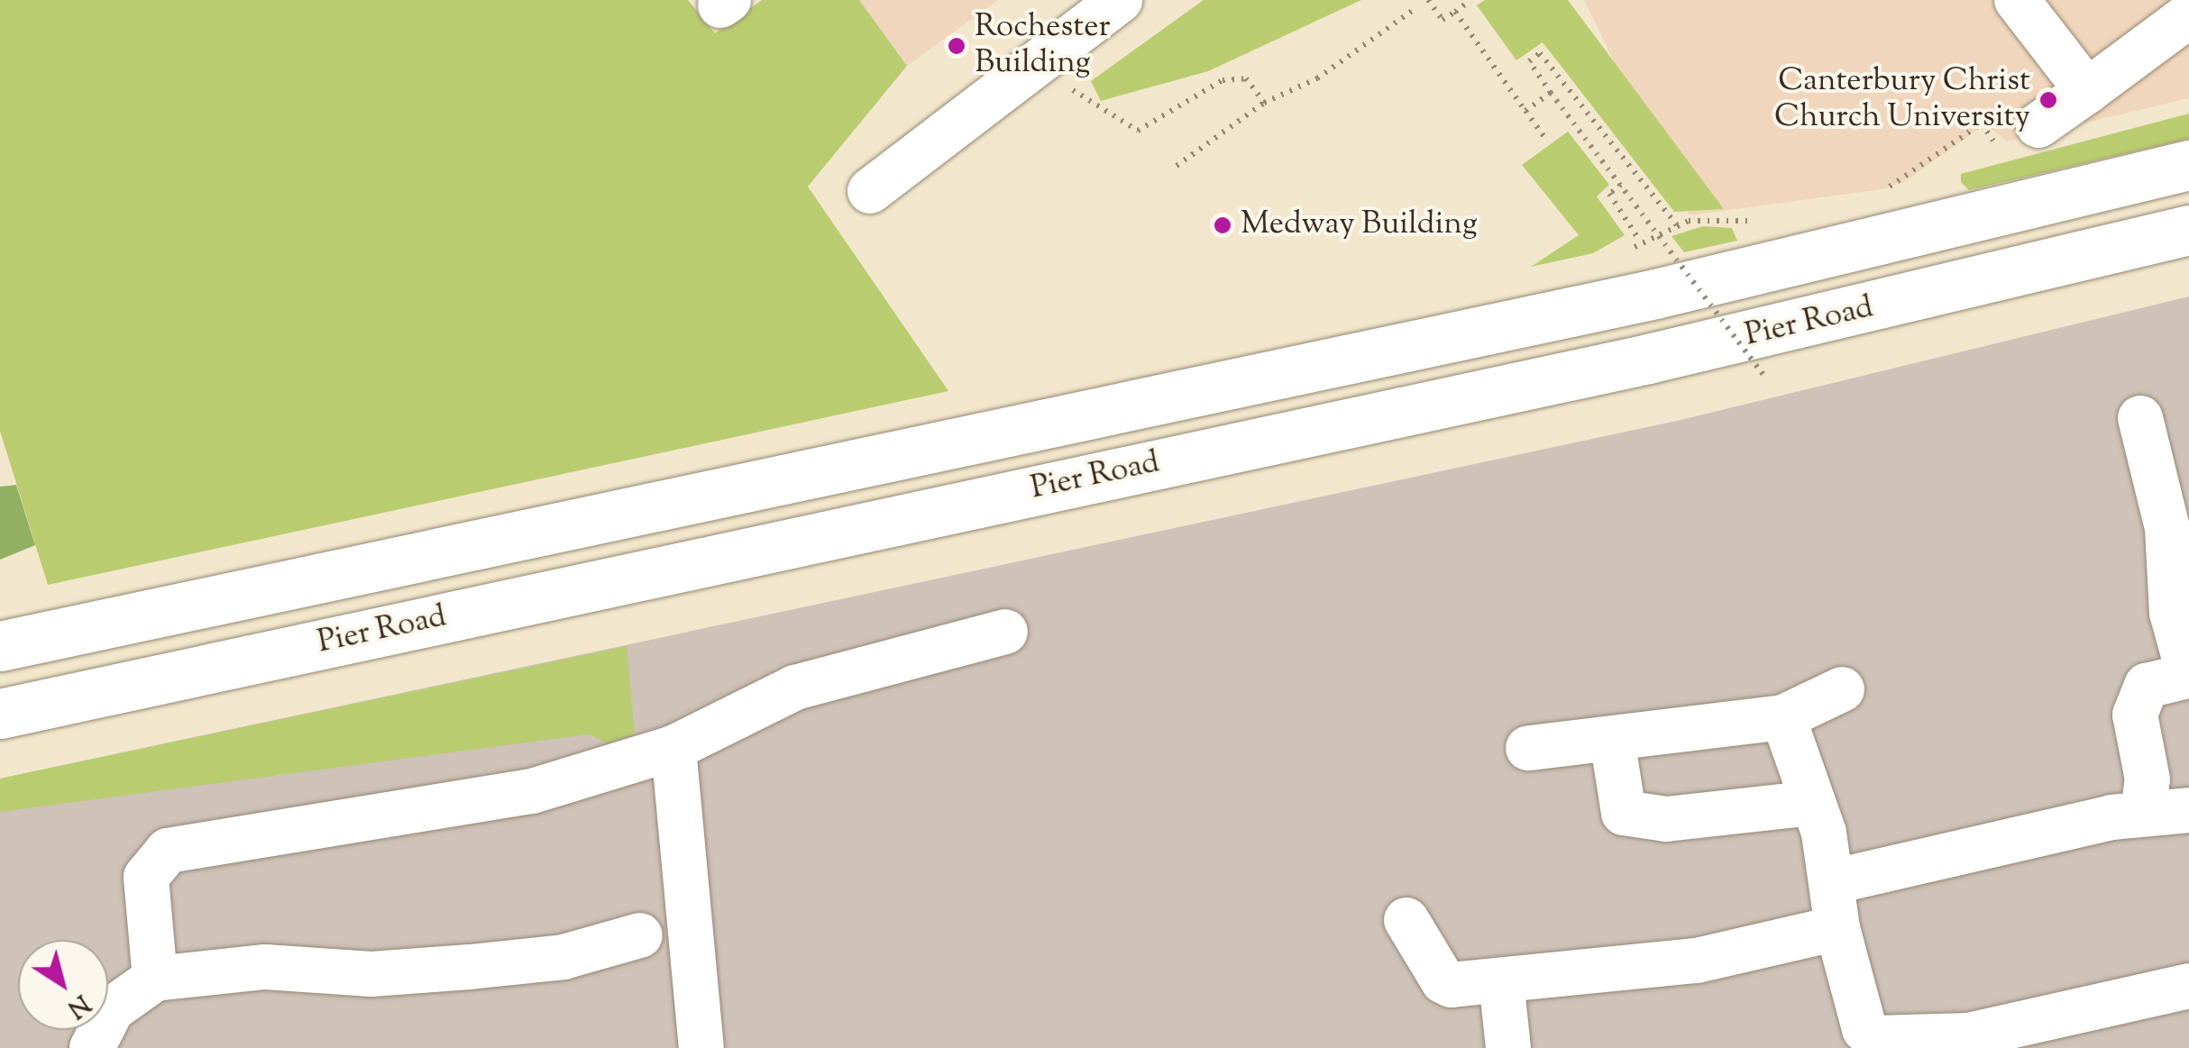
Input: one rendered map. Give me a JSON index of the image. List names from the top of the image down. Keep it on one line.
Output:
{"streets":{"main road":["Pier Road"]},"places":["Rochester Building","Canterbury Christ Church University","Medway Building"],"north":"bottom right"}
